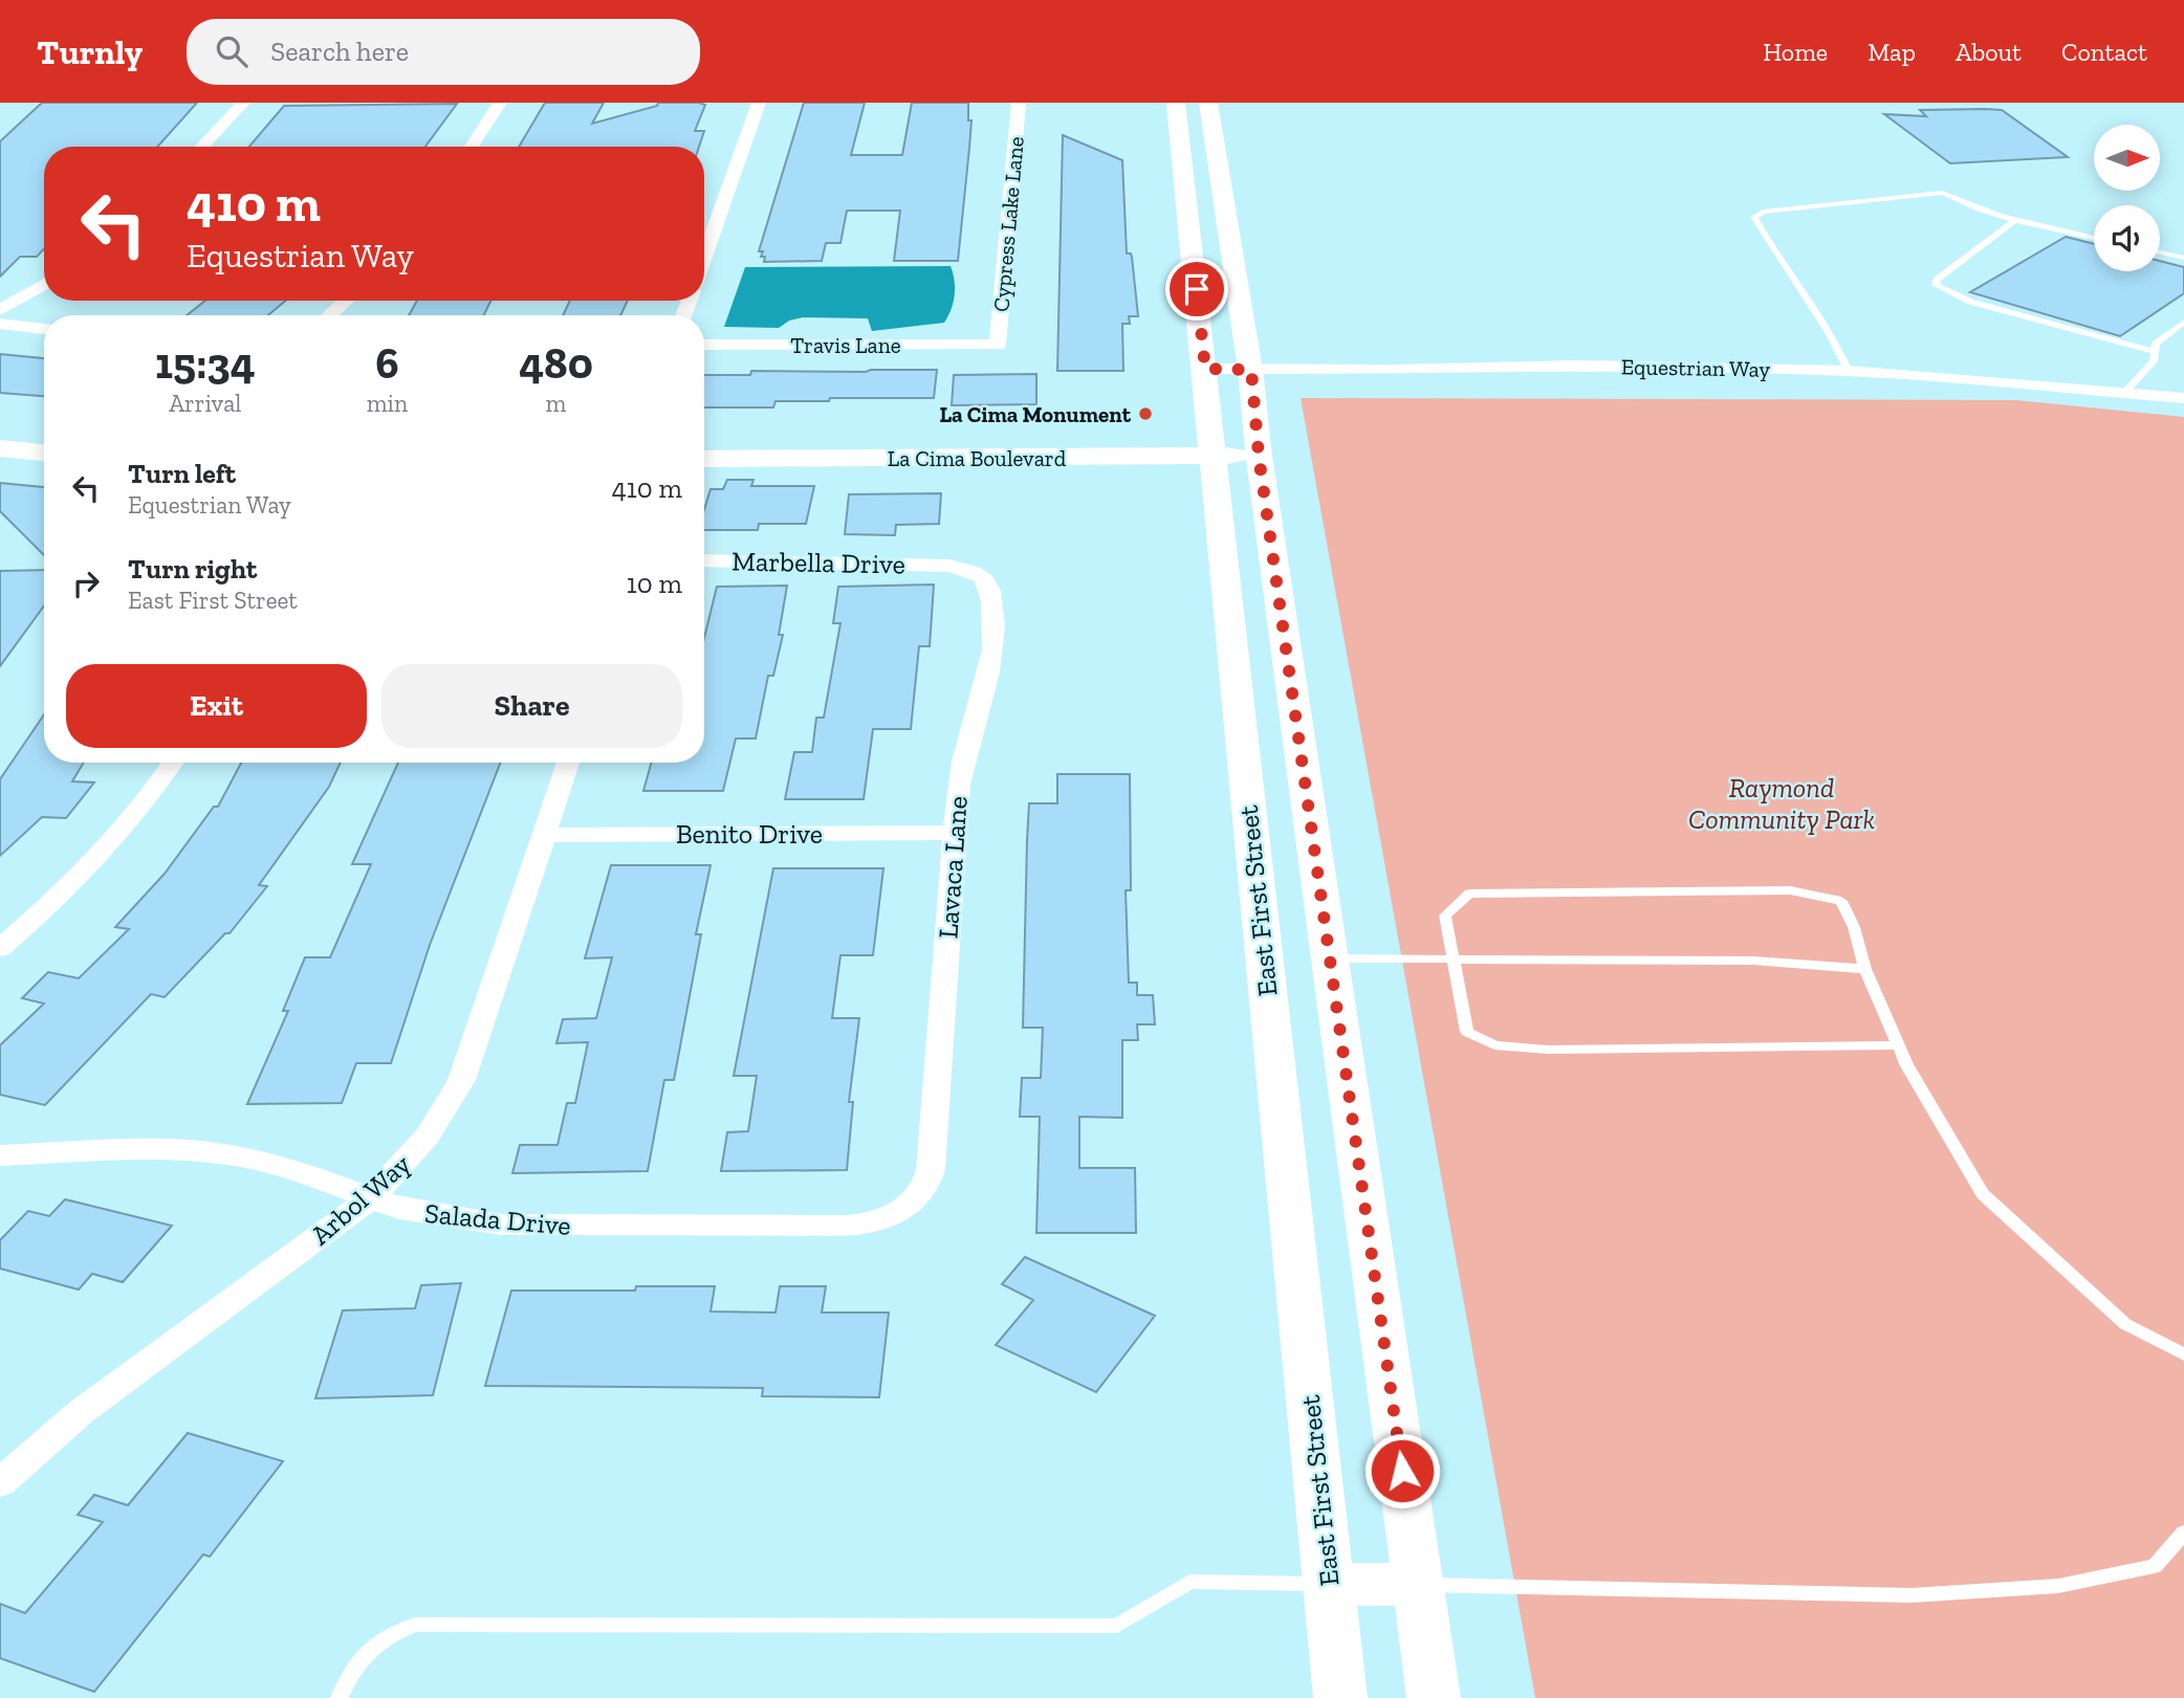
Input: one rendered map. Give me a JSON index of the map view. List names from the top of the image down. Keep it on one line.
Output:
{"streets":{"main road":["La Cima Boulevard","East First Street"],"street":["Cypress Lake Lane","Travis Lane","Equestrian Way","Marbella Drive","Benito Drive","Lavaca Lane","Arbol Way","Salada Drive"]},"crossings":[["Cypress Lake Lane","Travis Lane"],["Equestrian Way","East First Street"],["La Cima Boulevard","East First Street"],["Marbella Drive","Lavaca Lane"],["Benito Drive","Lavaca Lane"],["Benito Drive","Arbol Way"],["Lavaca Lane","Salada Drive"],["Arbol Way","Salada Drive"]],"parks":["Raymond Community Park"],"places":["La Cima Monument"],"north":"right","page":{"header":"Turnly","search":"Search here","nav":["Home","Map","About","Contact"],"turn":["410 m","Equestrian Way"],"eta":["15:34","Arrival","6","min","480","m"],"list":[{"name":"Turn left","note":"Equestrian Way","value":"410 m"},{"name":"Turn right","note":"East First Street","value":"10 m"}],"buttons":["Exit","Share"]}}
